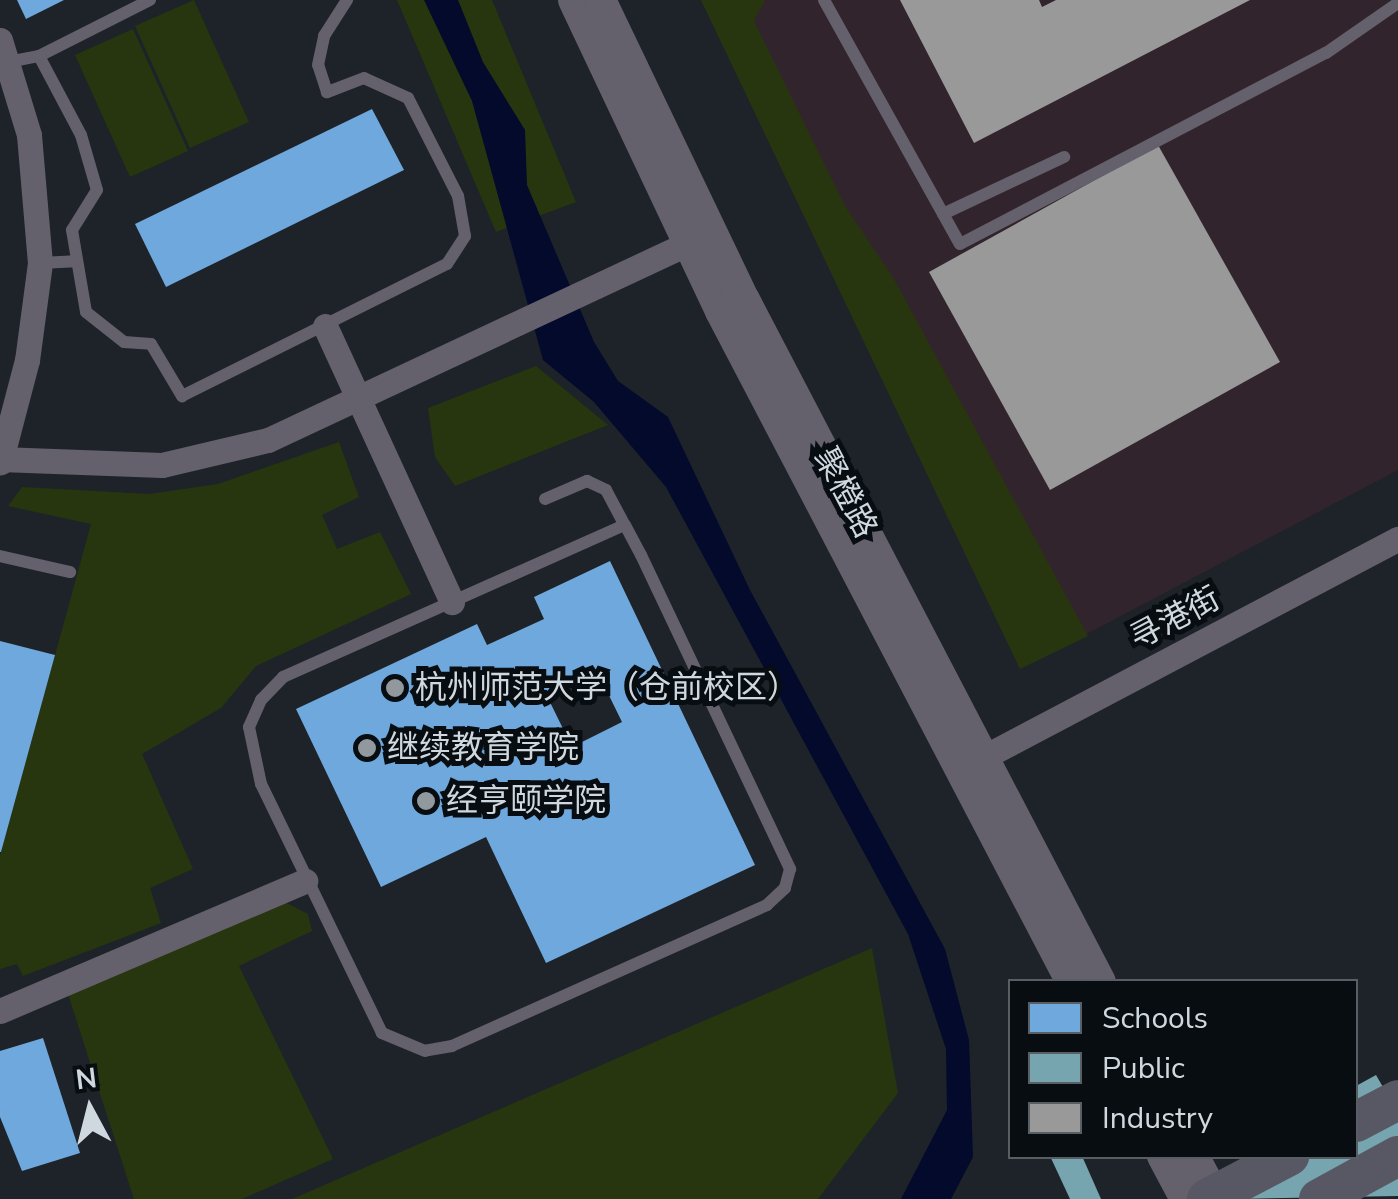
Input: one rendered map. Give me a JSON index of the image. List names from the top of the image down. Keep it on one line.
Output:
{"streets":{"street":["聚橙路","寻港街"]},"crossings":[["聚橙路","寻港街"]],"places":["杭州师范大学（仓前校区）","继续教育学院","经亨颐学院"],"legend":["Schools","Public","Industry"],"north":"top"}
